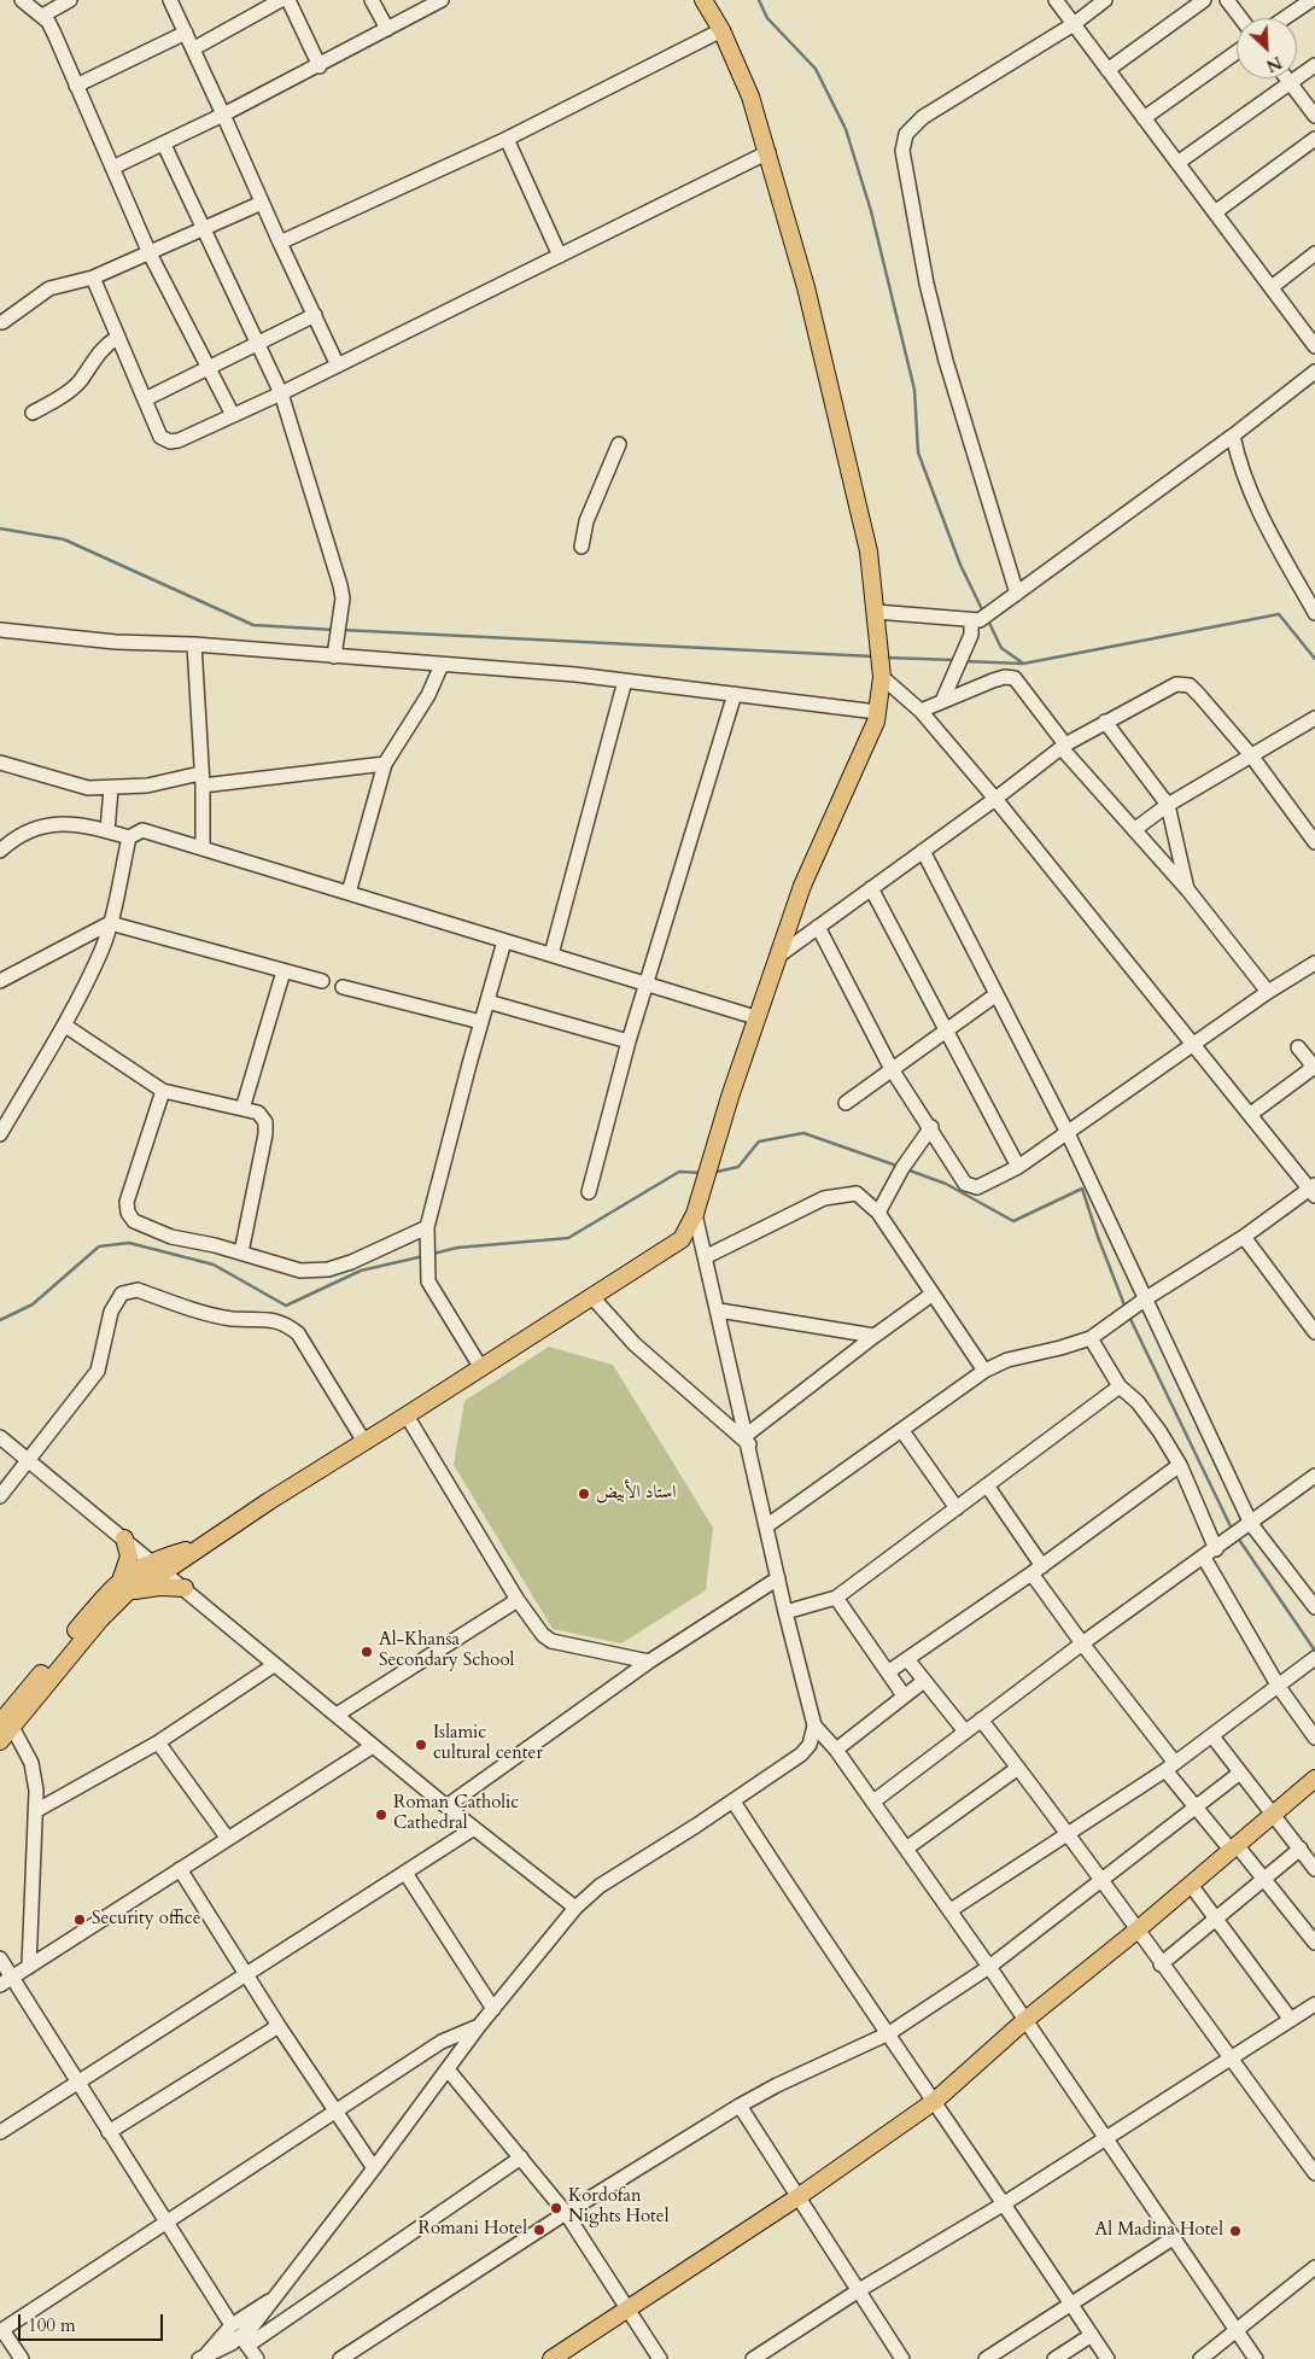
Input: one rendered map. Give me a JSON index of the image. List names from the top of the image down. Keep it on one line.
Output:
{"places":["استاد الأبيض","Al-Khansa Secondary School","Islamic cultural center","Roman Catholic Cathedral","Security office","Kordofan Nights Hotel","Romani Hotel","Al Madina Hotel"],"scale_bar":"100 m","north":"bottom right"}
